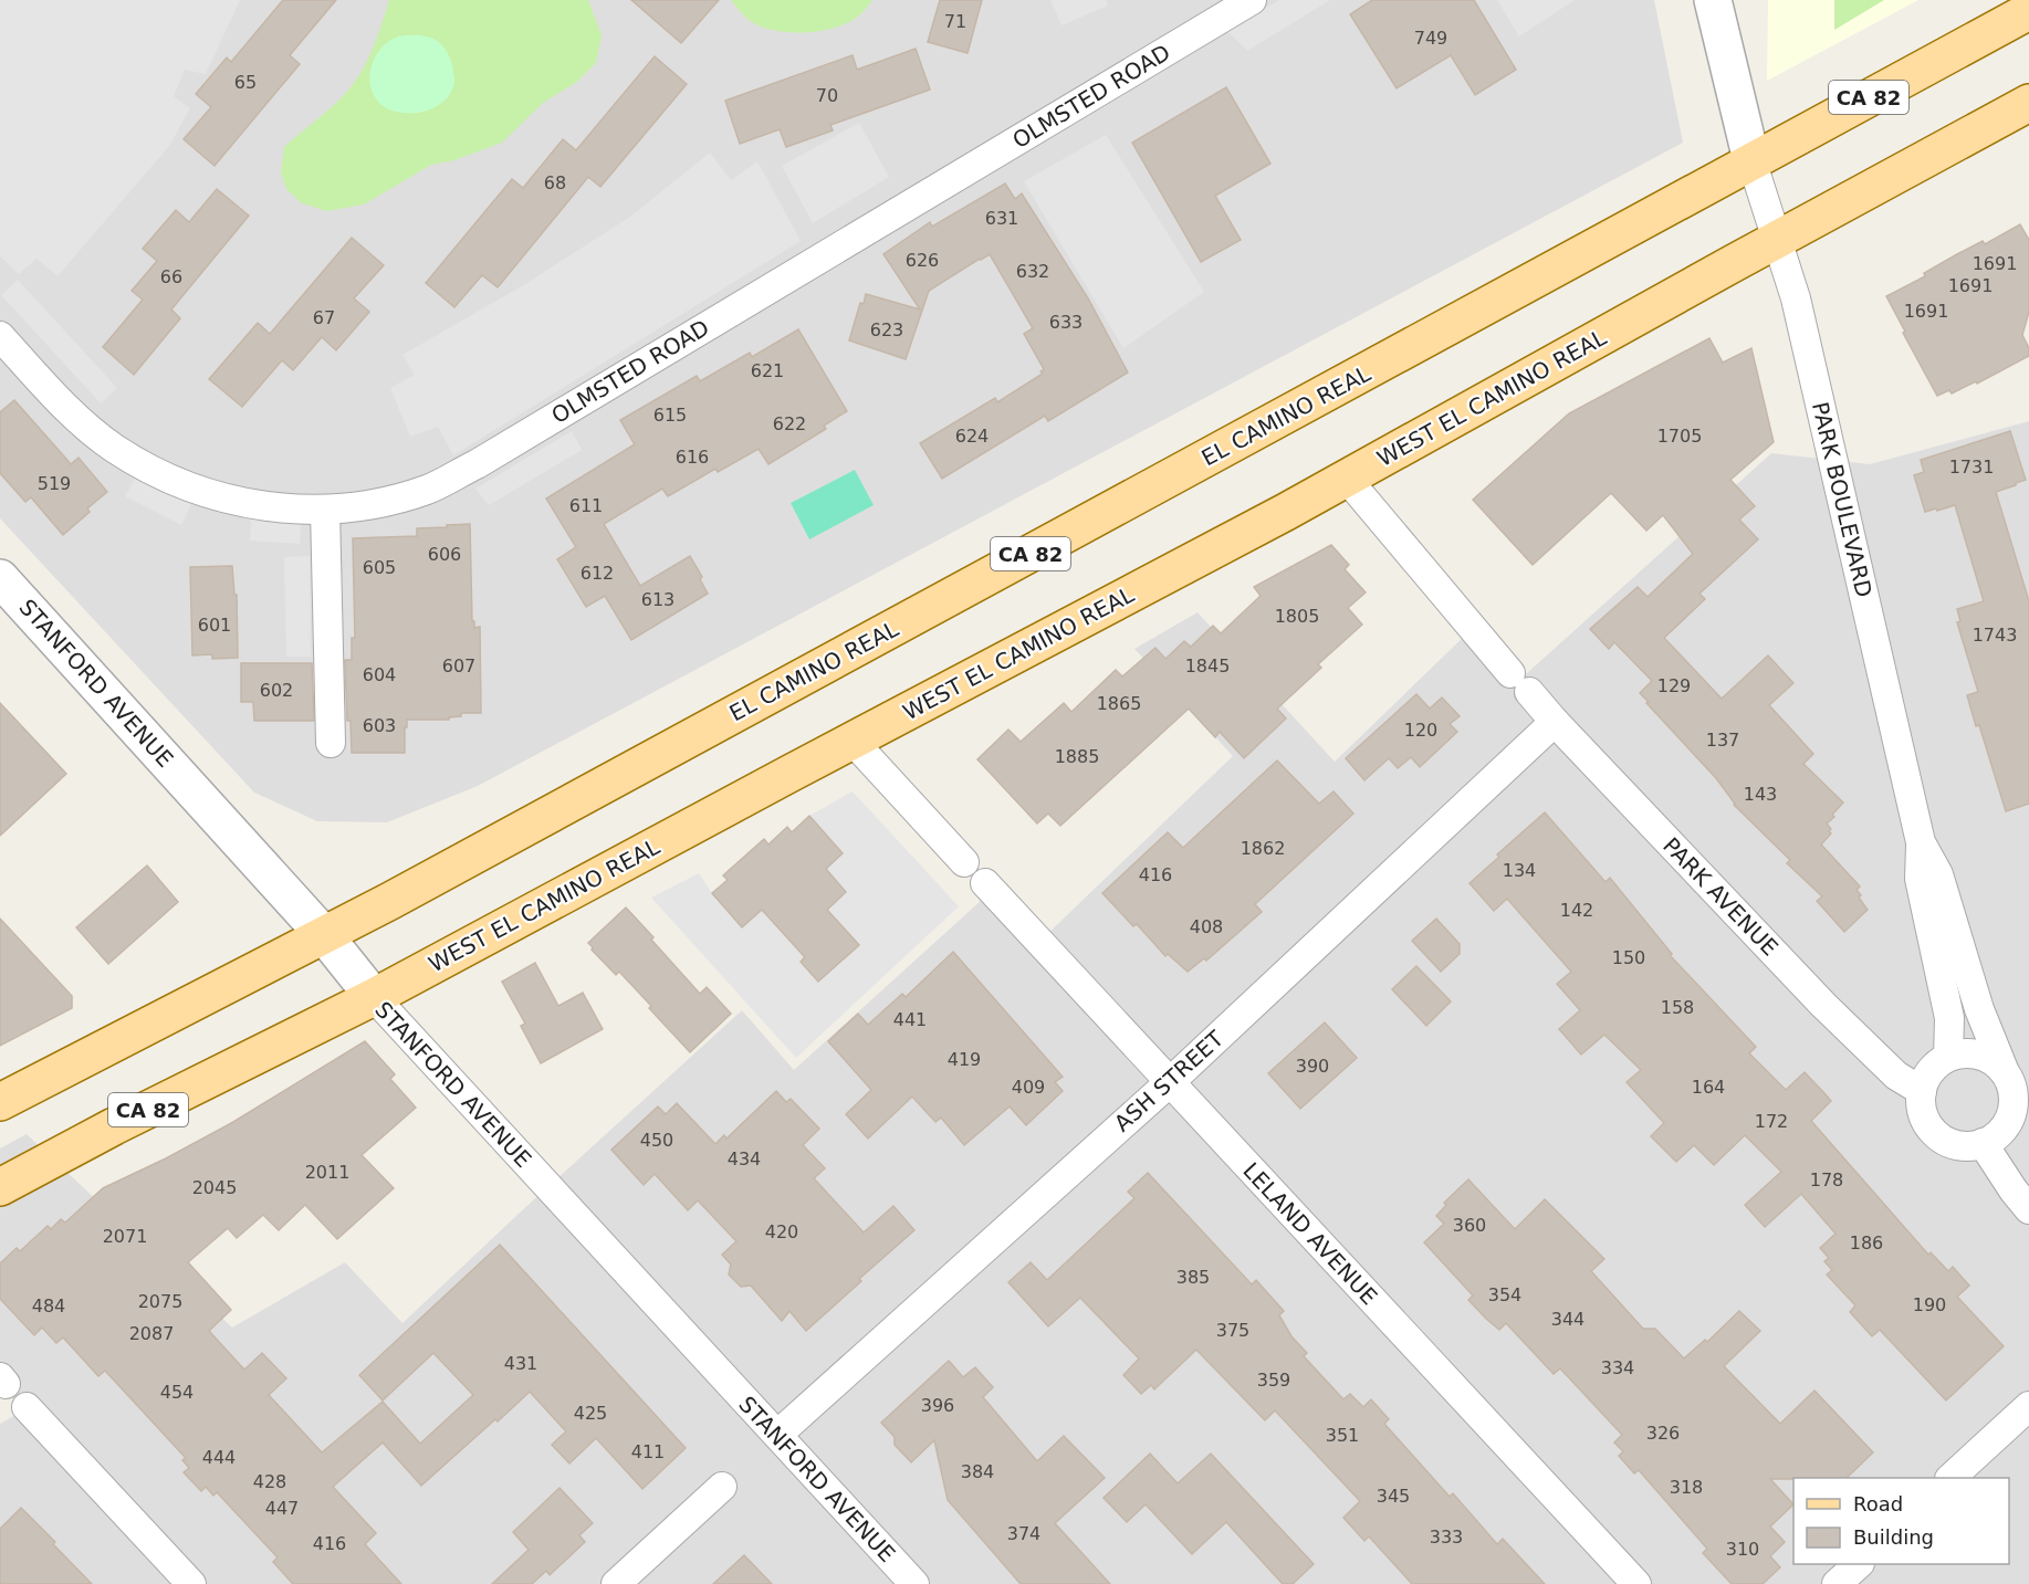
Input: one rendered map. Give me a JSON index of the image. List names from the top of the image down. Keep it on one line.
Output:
{"streets":{"main road":["CA 82","WEST EL CAMINO REAL","EL CAMINO REAL"],"street":["OLMSTED ROAD","PARK BOULEVARD","STANFORD AVENUE","PARK AVENUE","ASH STREET","LELAND AVENUE"]},"crossings":[["CA 82","EL CAMINO REAL"],["CA 82","STANFORD AVENUE"],["WEST EL CAMINO REAL","PARK BOULEVARD"],["WEST EL CAMINO REAL","STANFORD AVENUE"],["WEST EL CAMINO REAL","PARK AVENUE"],["EL CAMINO REAL","PARK BOULEVARD"],["EL CAMINO REAL","STANFORD AVENUE"],["PARK BOULEVARD","PARK AVENUE"],["STANFORD AVENUE","ASH STREET"],["PARK AVENUE","ASH STREET"],["ASH STREET","LELAND AVENUE"]],"house_numbers":["71","749","65","70","68","631","626","1691","632","66","1691","1691","67","633","623","621","615","622","624","1705","616","1731","519","611","606","605","612","613","1805","601","1743","607","1845","604","129","602","1865","603","120","137","1885","143","1862","134","416","142","408","150","158","441","419","390","409","164","172","450","434","2011","178","2045","360","420","2071","186","385","354","2075","190","484","344","375","2087","431","334","359","454","396","425","326","351","411","444","384","428","318","345","447","374","333","416","310"],"legend":["Road","Building"]}
